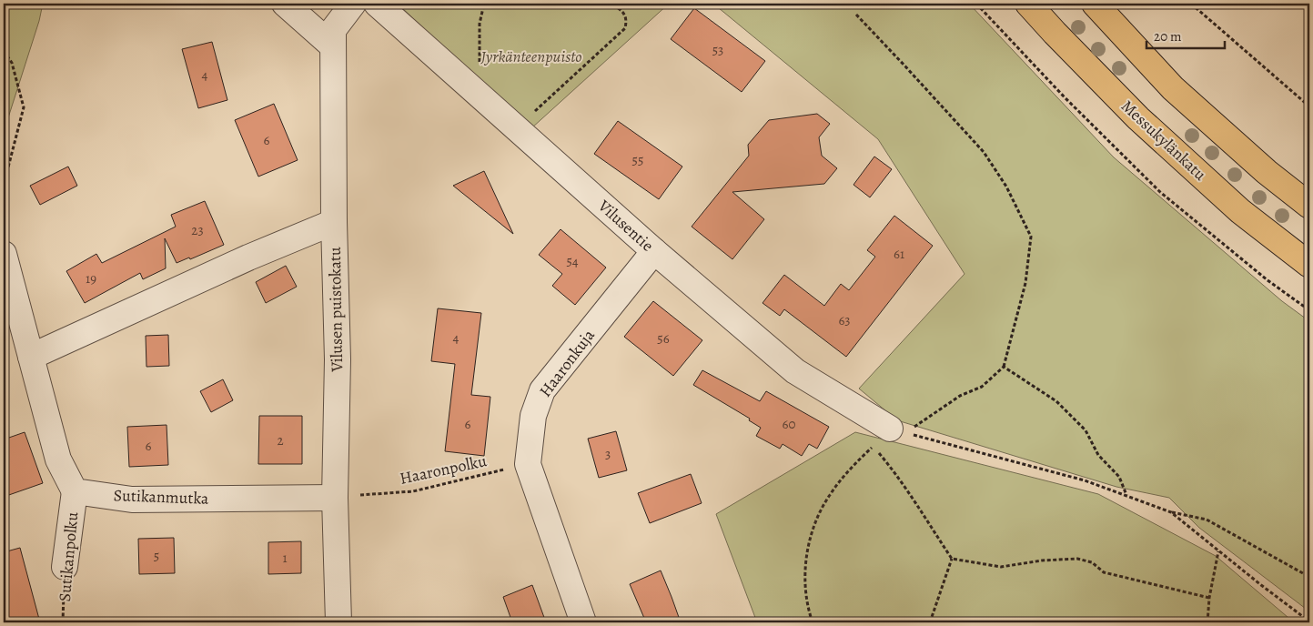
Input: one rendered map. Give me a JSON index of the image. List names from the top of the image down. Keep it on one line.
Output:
{"streets":{"main road":["Messukylänkatu"],"street":["Vilusentie","Vilusen puistokatu","Haaronkuja","Sutikanmutka","Sutikanpolku"],"path":["Haaronpolku"]},"crossings":[["Vilusentie","Haaronkuja"],["Vilusen puistokatu","Haaronpolku"],["Vilusen puistokatu","Sutikanmutka"],["Haaronkuja","Haaronpolku"],["Haaronpolku","Sutikanmutka"],["Sutikanmutka","Sutikanpolku"]],"parks":["Jyrkänteenpuisto"],"house_numbers":["53","4","6","55","23","61","54","19","63","4","56","6","60","2","6","3","5","1"],"scale_bar":"20 m"}
